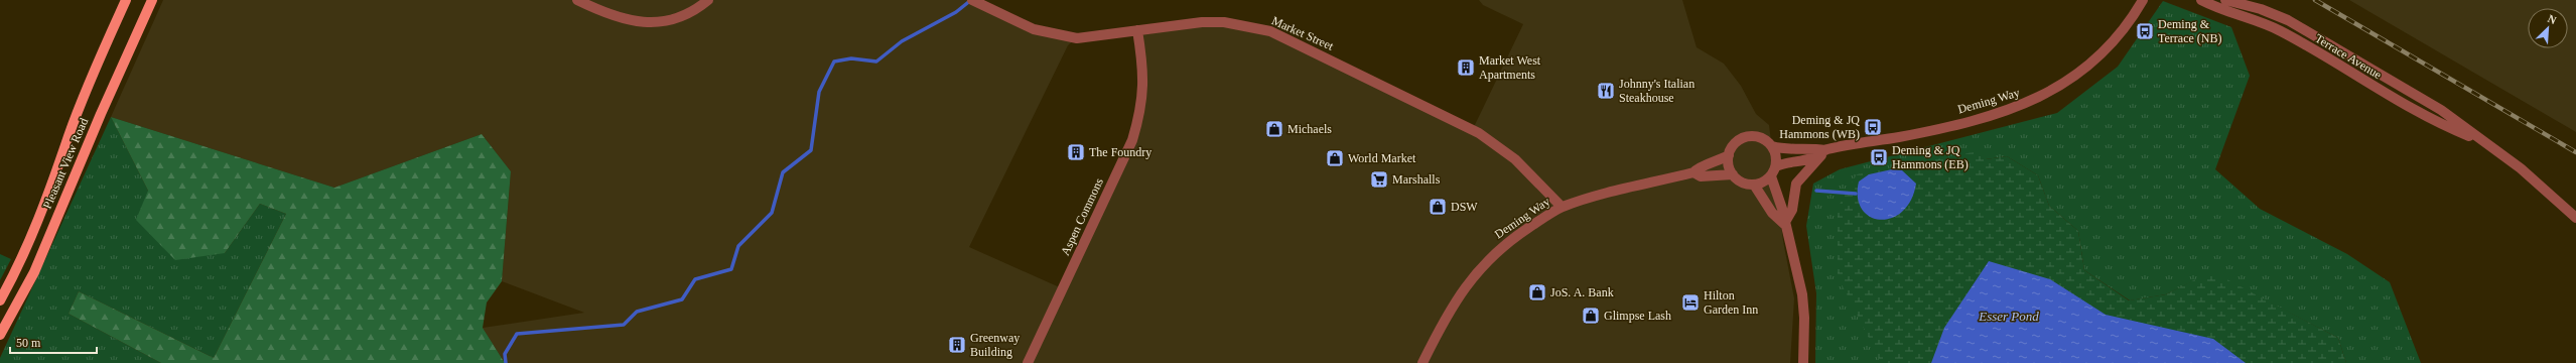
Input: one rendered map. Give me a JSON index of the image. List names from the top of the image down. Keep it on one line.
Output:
{"streets":{"main road":["Pleasant View Road"],"street":["Market Street","Terrace Avenue","Deming Way","Aspen Commons"]},"crossings":[["Market Street","Deming Way"],["Market Street","Aspen Commons"]],"water":["Esser Pond"],"places":{"bus stop":["Deming & Terrace (NB)","Deming & JQ Hammons (WB)","Deming & JQ Hammons (EB)"],"building":["Market West Apartments","The Foundry","Greenway Building"],"restaurant":["Johnny's Italian Steakhouse"],"shop":["Michaels","World Market","DSW","JoS. A. Bank","Glimpse Lash"],"supermarket":["Marshalls"],"hotel":["Hilton Garden Inn"]},"scale_bar":"50 m","north":"top right"}
